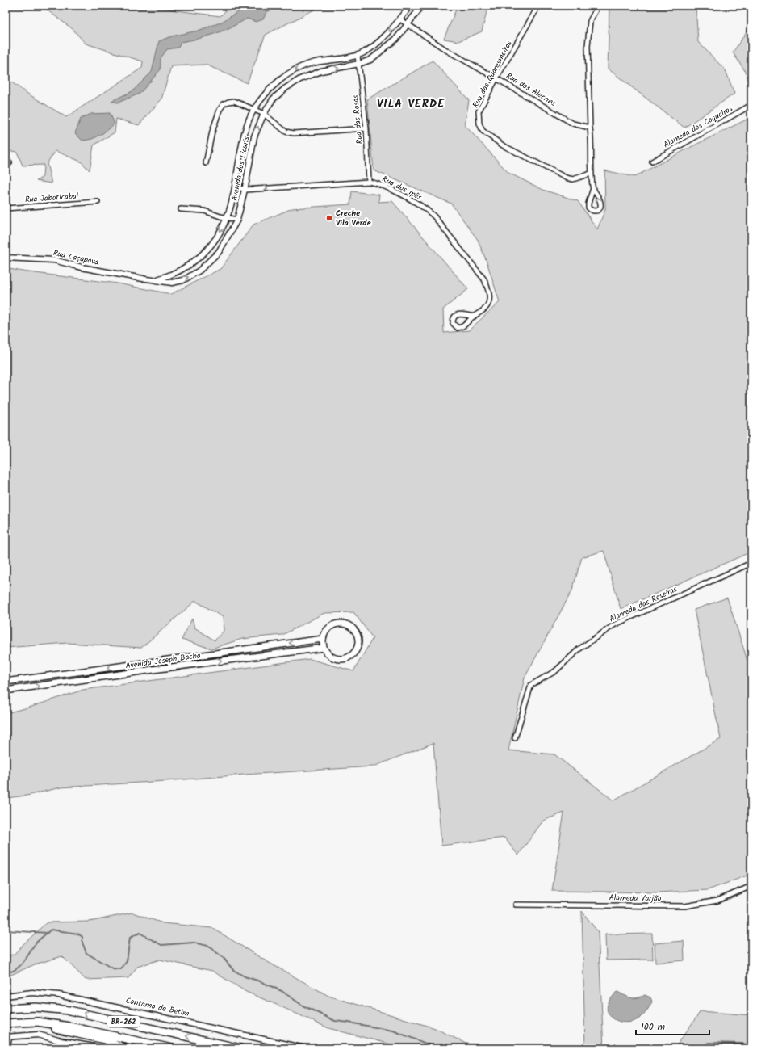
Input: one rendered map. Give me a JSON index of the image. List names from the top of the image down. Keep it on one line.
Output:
{"streets":{"highway":["BR-262"],"main road":["Avenida Joseph Bacha"],"street":["Rua das Quaresmeiras","Rua dos Alecrins","Rua das Rosas","Alameda dos Coqueiros","Avenida dos Licuris","Rua dos Ipês","Rua Jaboticabal","Rua Caçapava","Alameda das Roseiras","Alameda Varjão","Contorno de Betim"]},"crossings":[["Rua das Quaresmeiras","Rua dos Alecrins"],["Rua dos Alecrins","Avenida dos Licuris"],["Rua das Rosas","Avenida dos Licuris"],["Rua das Rosas","Rua dos Ipês"],["Avenida dos Licuris","Rua dos Ipês"],["Avenida dos Licuris","Rua Caçapava"]],"districts":["VILA VERDE"],"places":["Creche Vila Verde"],"scale_bar":"100 m"}
